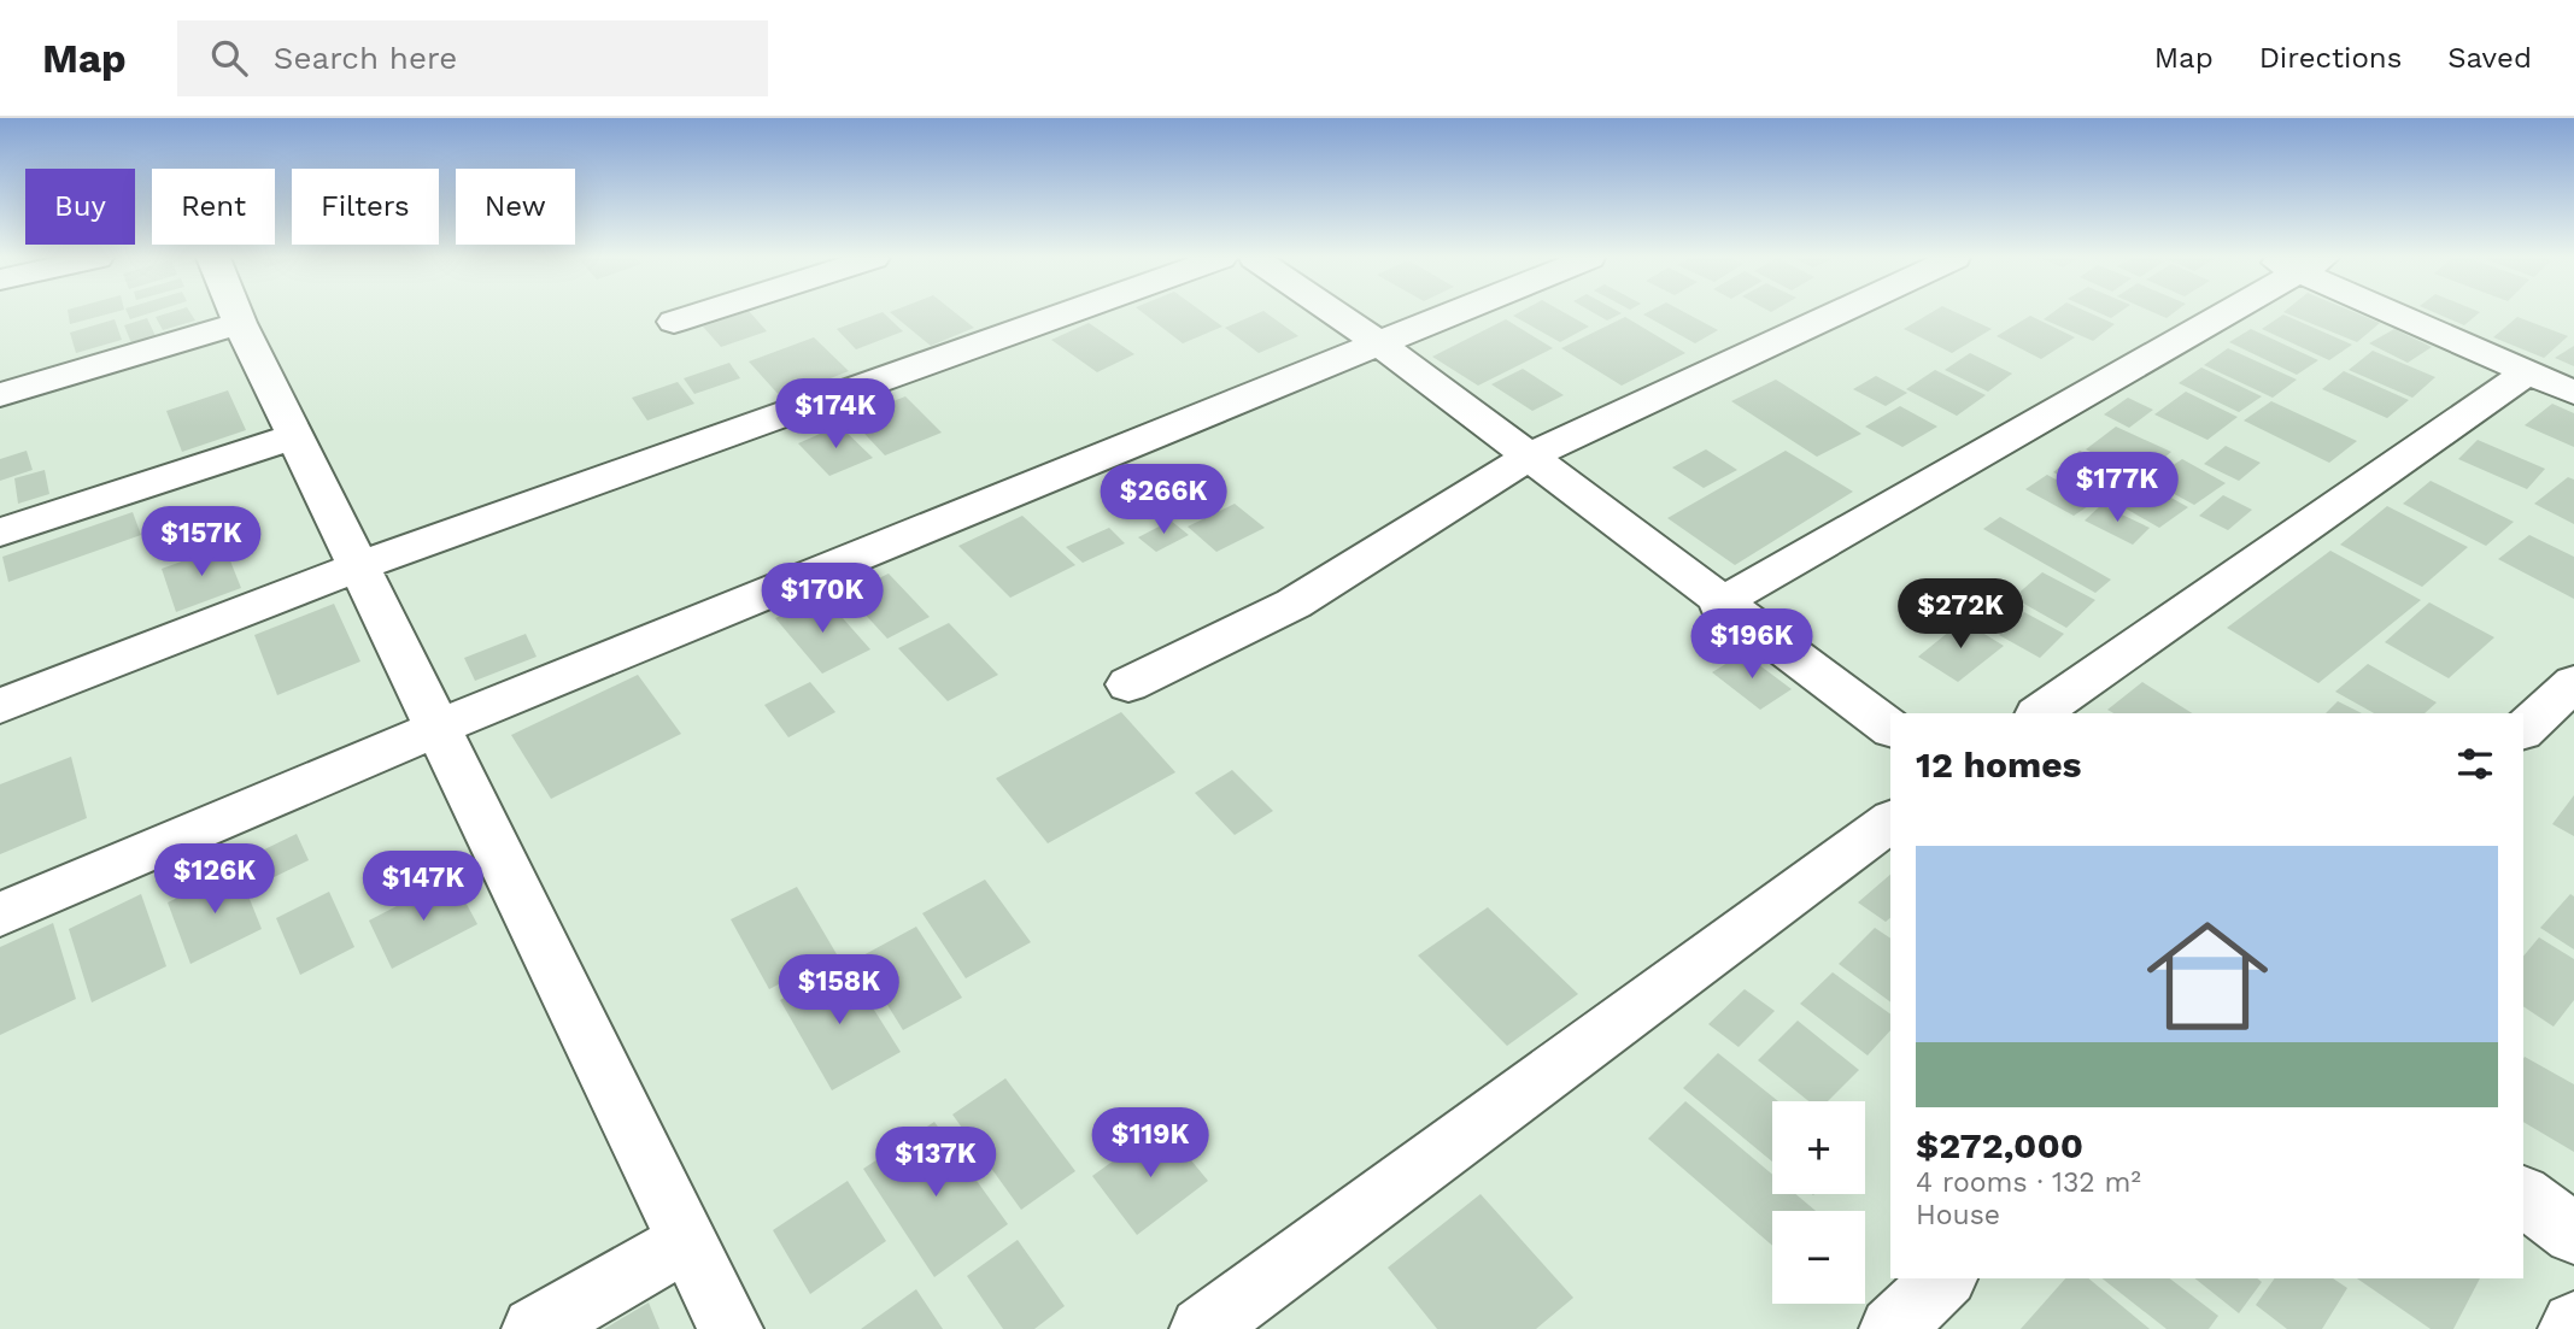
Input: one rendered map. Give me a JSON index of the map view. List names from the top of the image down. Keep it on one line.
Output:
{"page":{"header":"Map","search":"Search here","nav":["Map","Directions","Saved"],"chip":["Buy","Rent","Filters","New"],"price":["$174K","$177K","$266K","$157K","$170K","$272K","$196K","$126K","$147K","$158K","$119K","$137K"],"heading":"12 homes","list":[{"name":"$272,000","note":"4 rooms · 132 m² · House"}],"map_buttons":["+","−"]}}
